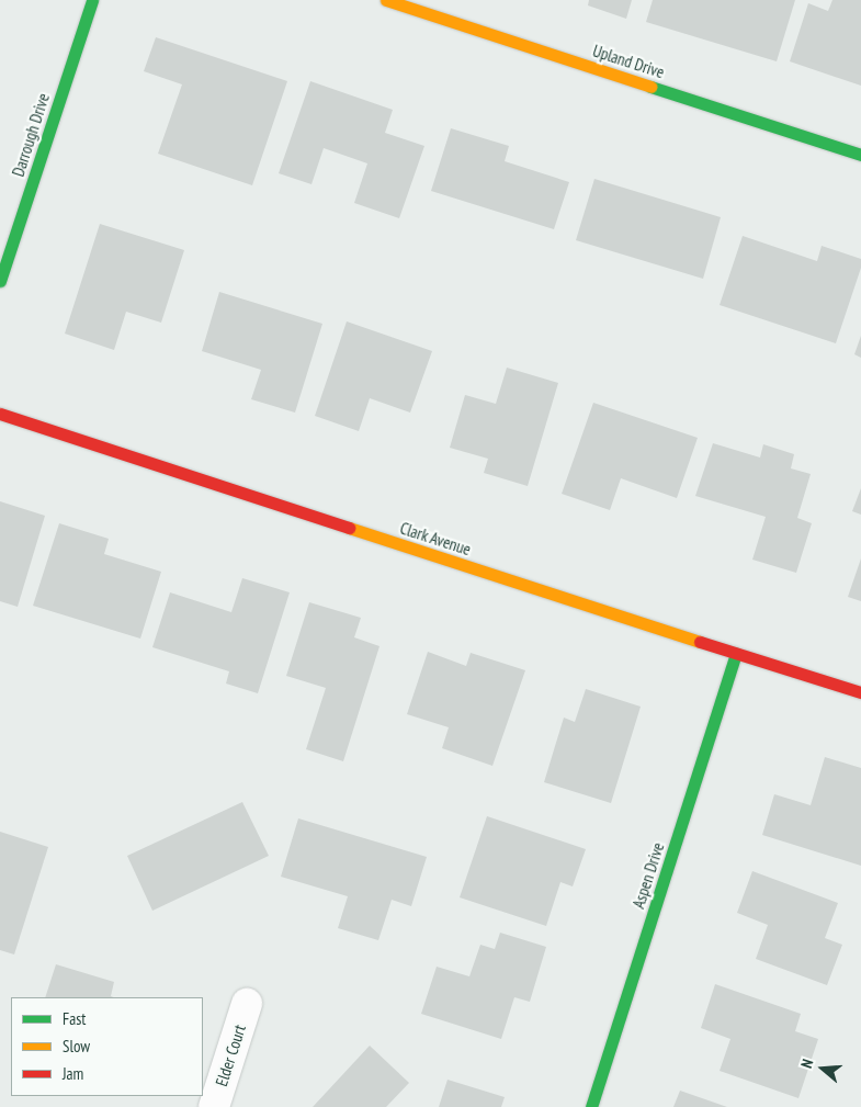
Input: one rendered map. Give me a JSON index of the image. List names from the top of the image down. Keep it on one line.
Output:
{"streets":{"street":["Upland Drive","Darrough Drive","Clark Avenue","Aspen Drive","Elder Court"]},"crossings":[["Clark Avenue","Aspen Drive"]],"legend":["Fast","Slow","Jam"],"north":"left"}
